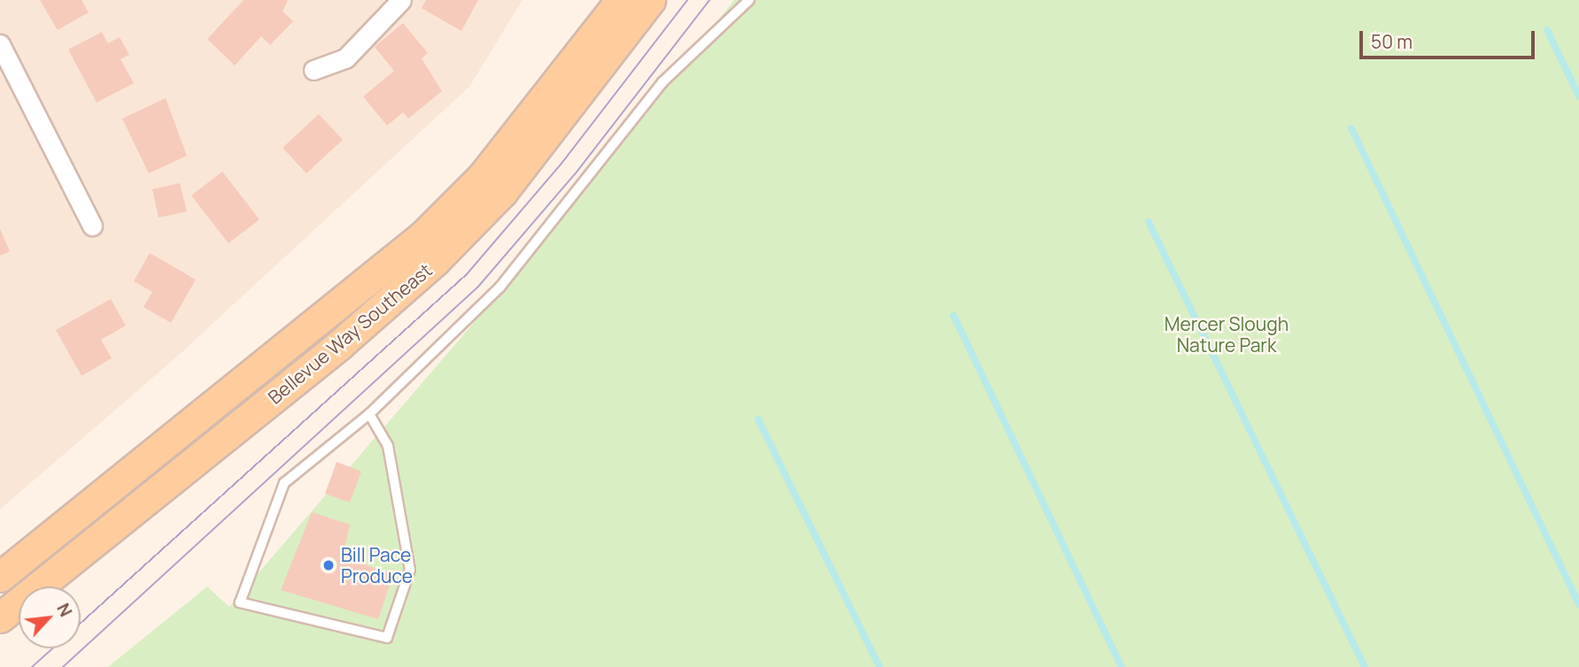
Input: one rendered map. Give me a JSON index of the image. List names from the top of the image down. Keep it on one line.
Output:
{"streets":{"main road":["Bellevue Way Southeast"]},"parks":["Mercer Slough Nature Park"],"places":["Bill Pace Produce"],"scale_bar":"50 m","north":"top right"}
